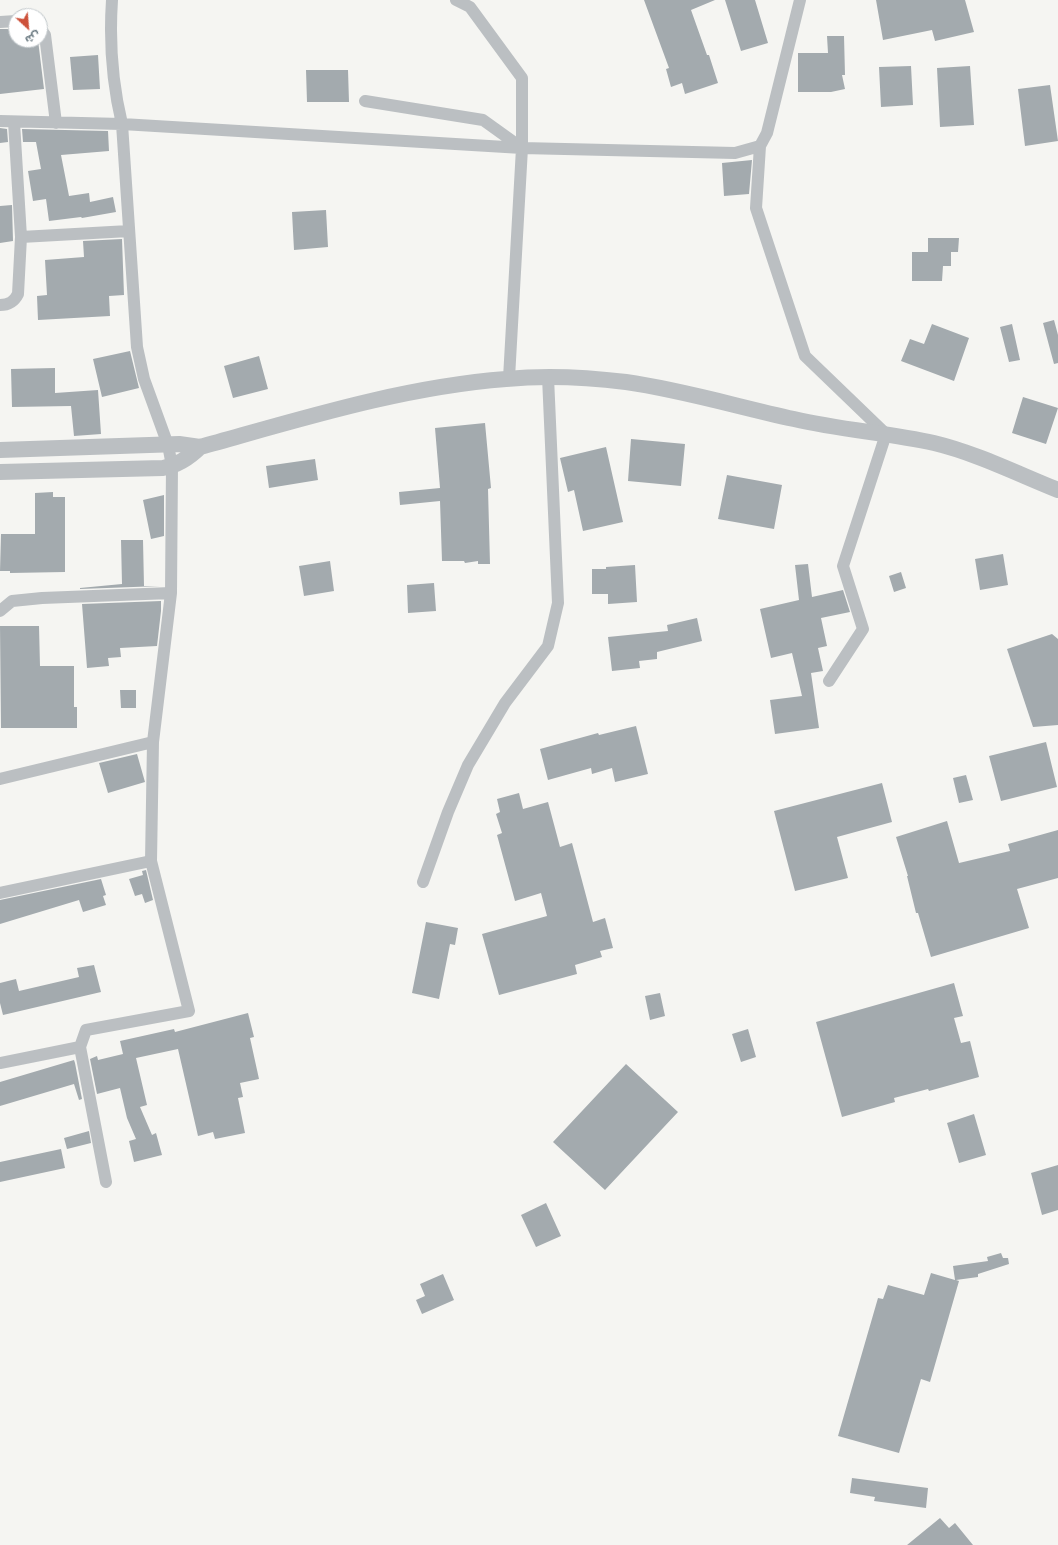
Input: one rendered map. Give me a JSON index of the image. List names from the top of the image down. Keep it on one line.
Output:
{"north":"bottom right"}
